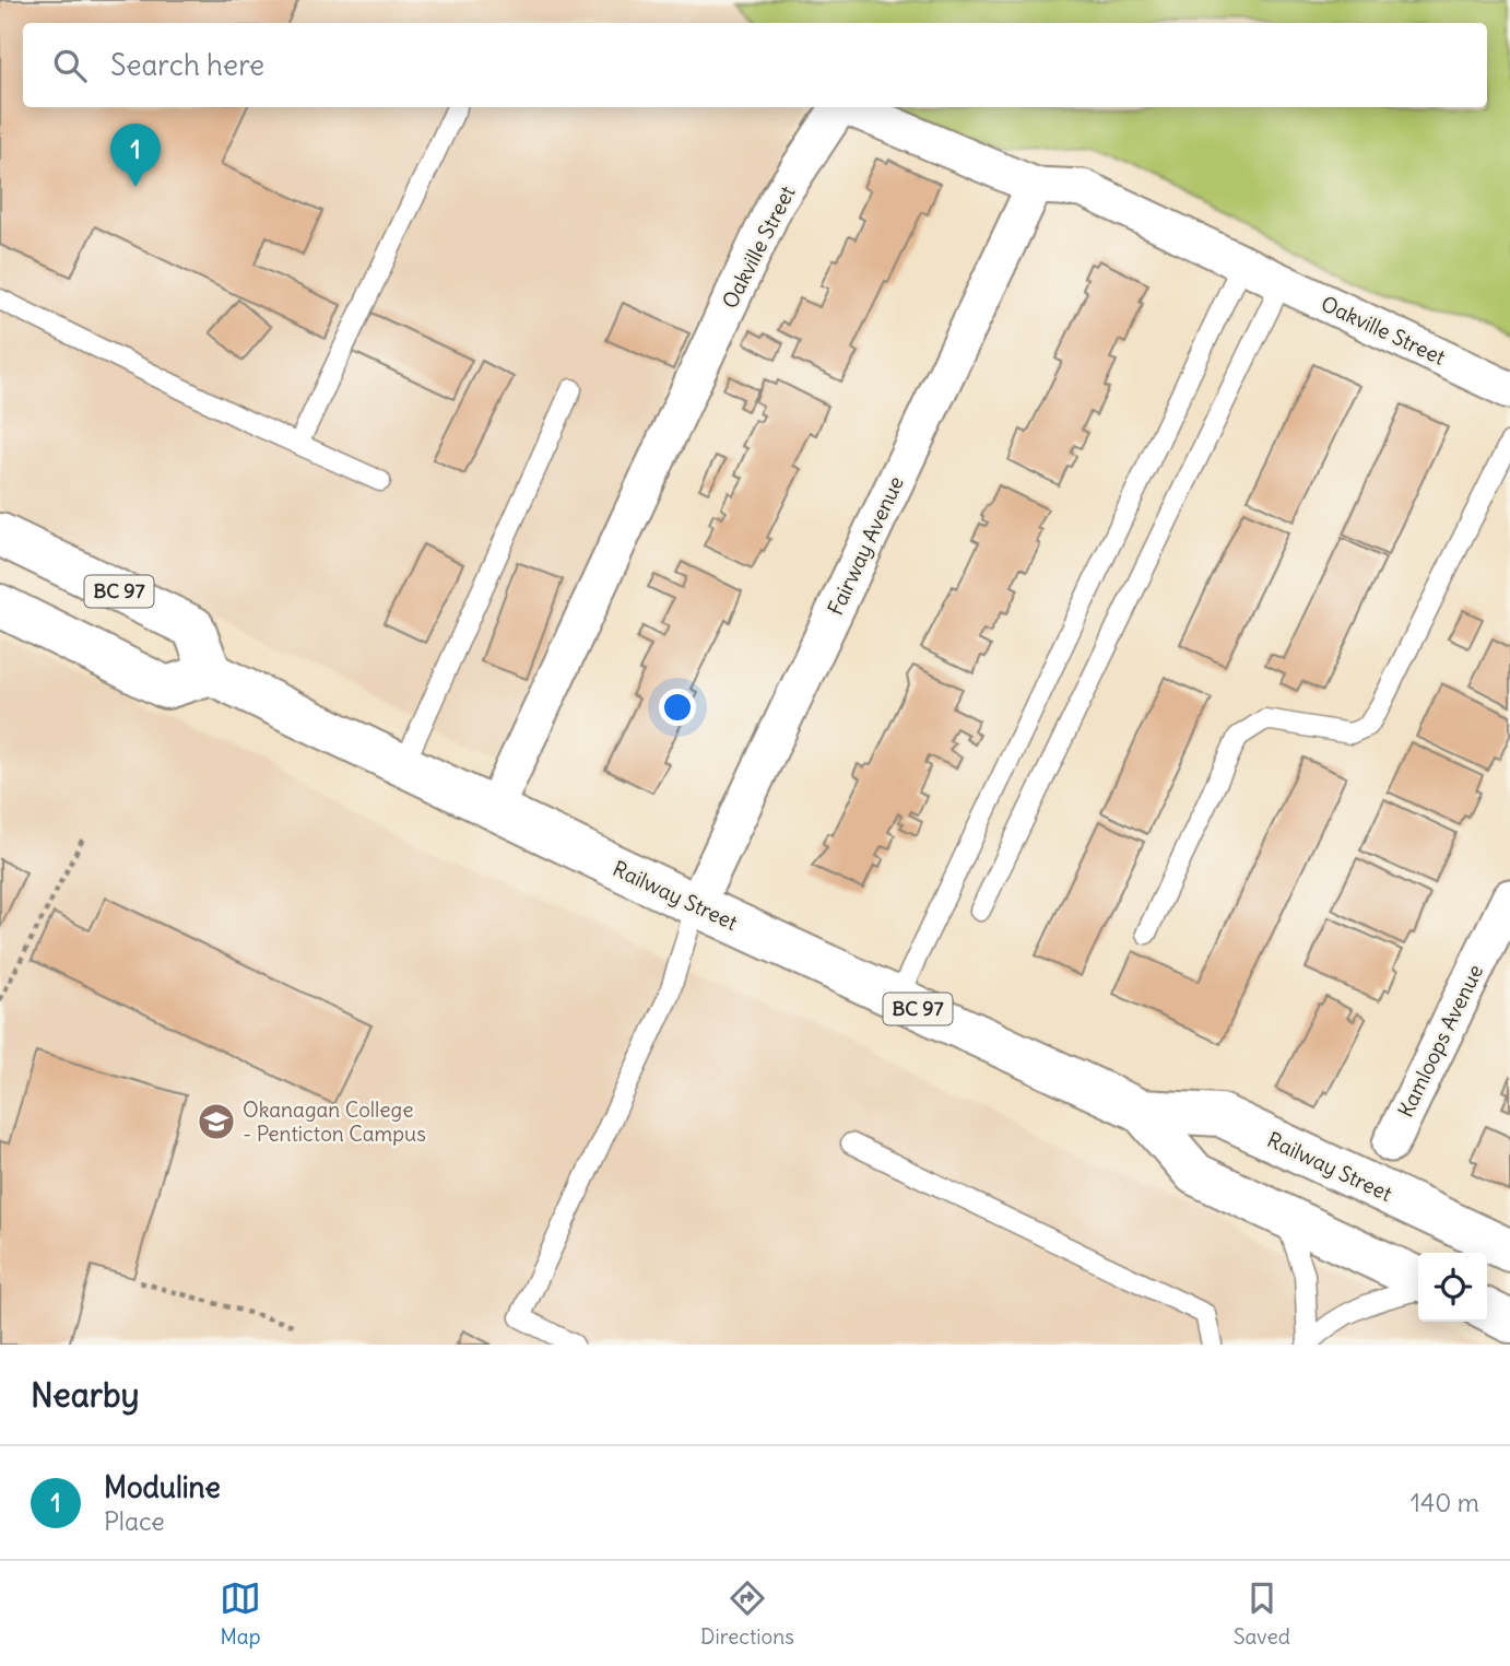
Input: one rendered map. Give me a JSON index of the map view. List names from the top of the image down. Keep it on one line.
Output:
{"streets":{"highway":["BC 97","Railway Street"],"street":["Oakville Street","Fairway Avenue","Kamloops Avenue"]},"crossings":[["Oakville Street","Fairway Avenue"],["Oakville Street","Railway Street"],["Fairway Avenue","Railway Street"],["BC 97","Railway Street"]],"places":{"school or university":["Okanagan College - Penticton Campus"]},"page":{"search":"Search here","pins":"1","heading":"Nearby","list":[{"mark":"1","name":"Moduline","note":"Place","value":"140 m"}],"nav":["Map","Directions","Saved"]}}
